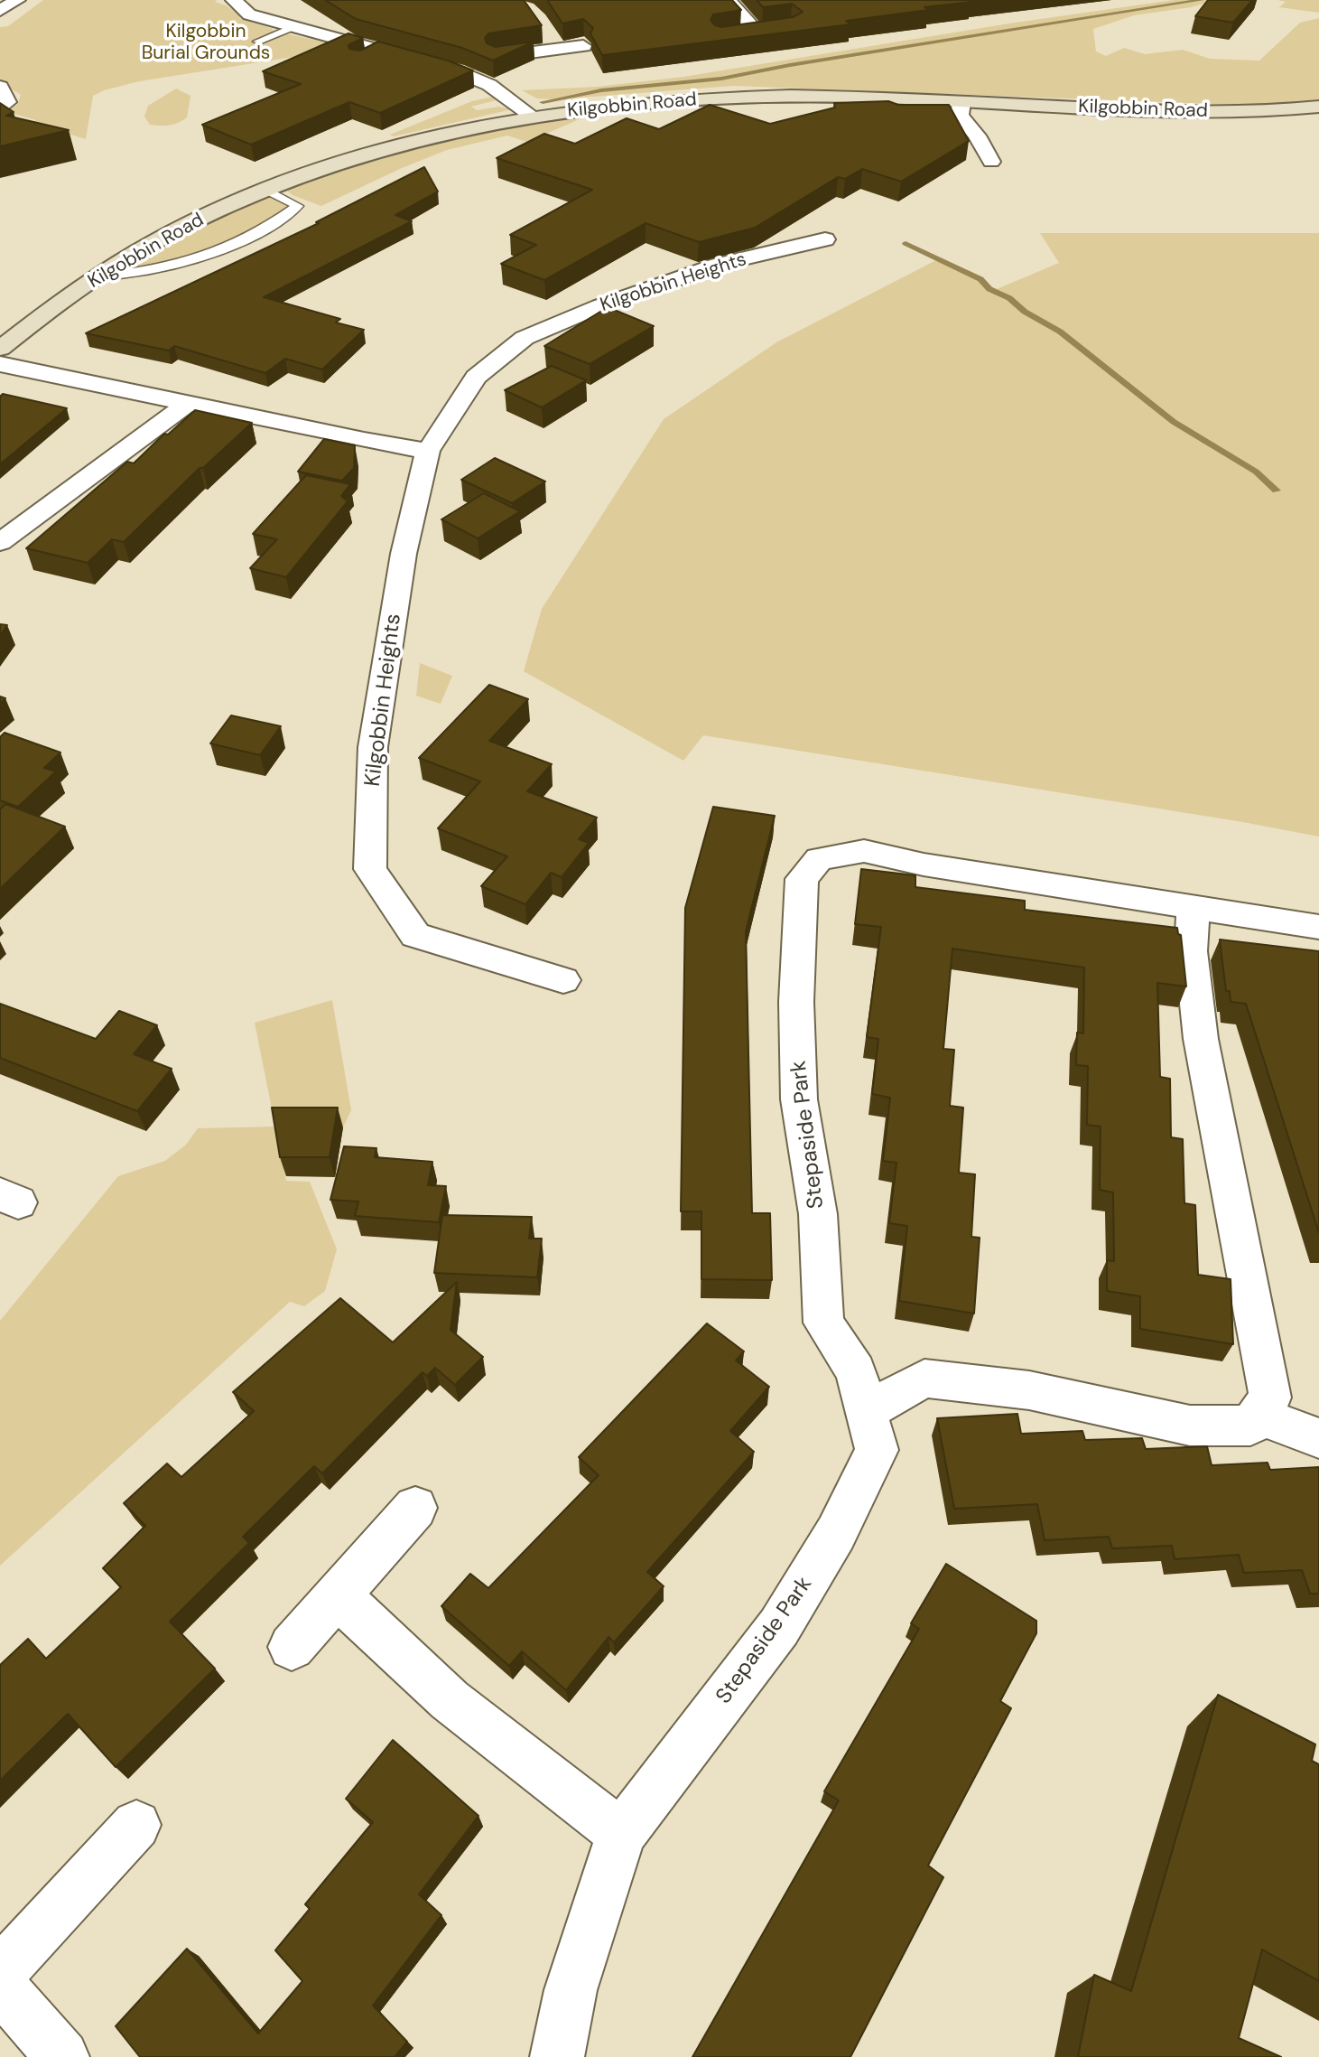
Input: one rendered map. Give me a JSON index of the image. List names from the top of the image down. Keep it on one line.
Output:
{"streets":{"street":["Kilgobbin Road","Kilgobbin Heights","Stepaside Park"]},"parks":["Kilgobbin Burial Grounds"]}
